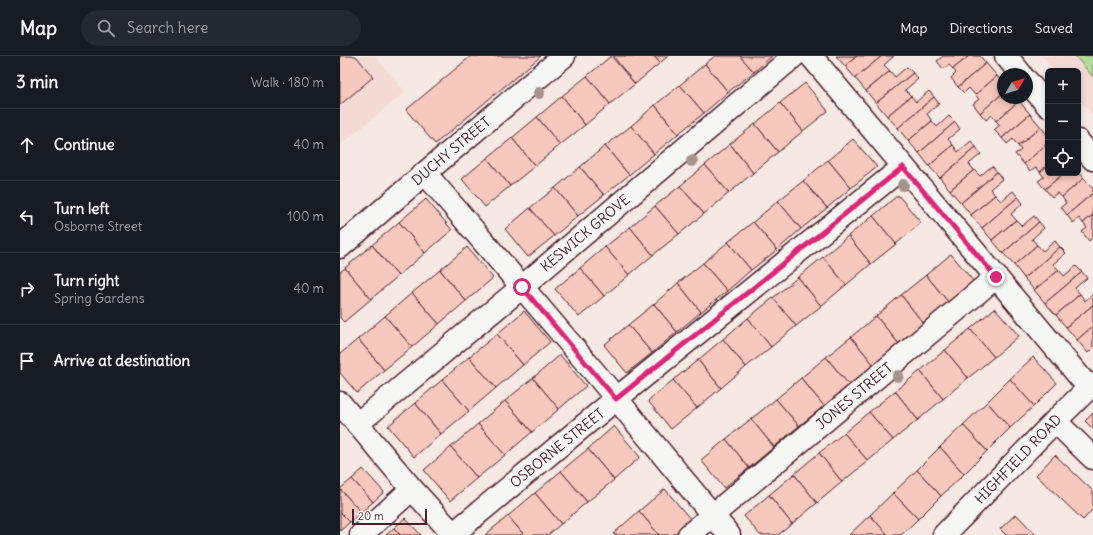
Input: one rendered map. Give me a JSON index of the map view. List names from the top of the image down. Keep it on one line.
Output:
{"streets":{"street":["DUCHY STREET","KESWICK GROVE","JONES STREET","OSBORNE STREET","HIGHFIELD ROAD"]},"scale_bar":"20 m","north":"top right","page":{"header":"Map","search":"Search here","nav":["Map","Directions","Saved"],"heading":["3 min","Walk · 180 m"],"map_buttons":["+","−"],"list":[["Continue","40 m"],["Turn left","Osborne Street","100 m"],["Turn right","Spring Gardens","40 m"],"Arrive at destination"],"scale":"20 m"}}
